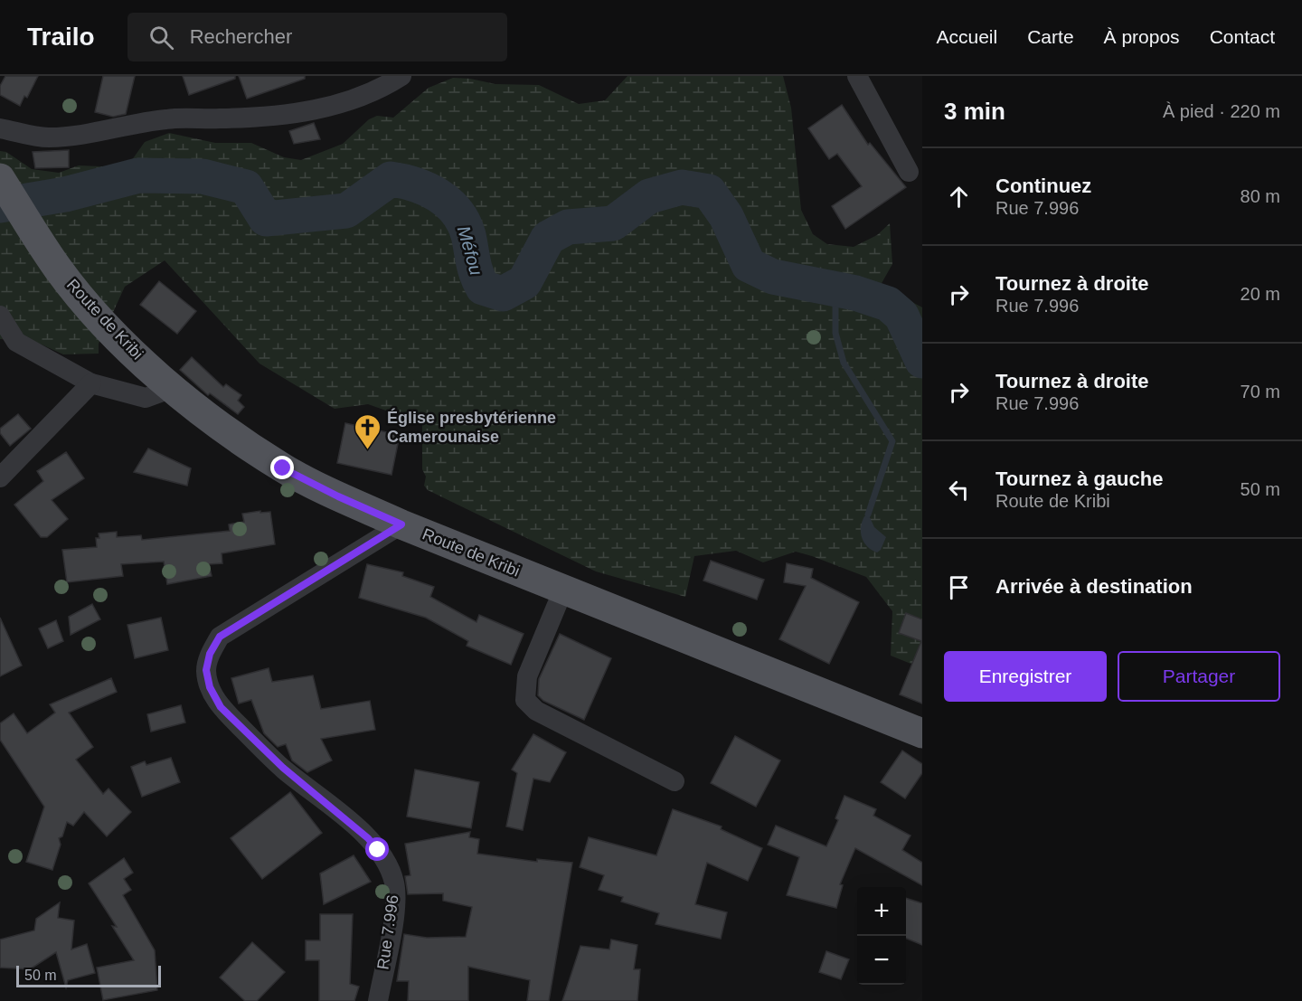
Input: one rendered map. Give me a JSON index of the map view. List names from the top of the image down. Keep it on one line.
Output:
{"streets":{"main road":["Route de Kribi"],"street":["Rue 7.996"]},"crossings":[["Route de Kribi","Rue 7.996"]],"water":["Méfou"],"places":{"church":["Église presbytérienne Camerounaise"]},"scale_bar":"50 m","page":{"header":"Trailo","search":"Rechercher","nav":["Accueil","Carte","À propos","Contact"],"heading":["3 min","À pied · 220 m"],"list":[["Continuez","Rue 7.996","80 m"],["Tournez à droite","Rue 7.996","20 m"],["Tournez à droite","Rue 7.996","70 m"],["Tournez à gauche","Route de Kribi","50 m"],"Arrivée à destination"],"buttons":["Enregistrer","Partager"],"map_buttons":["+","−"],"scale":"50 m"}}
